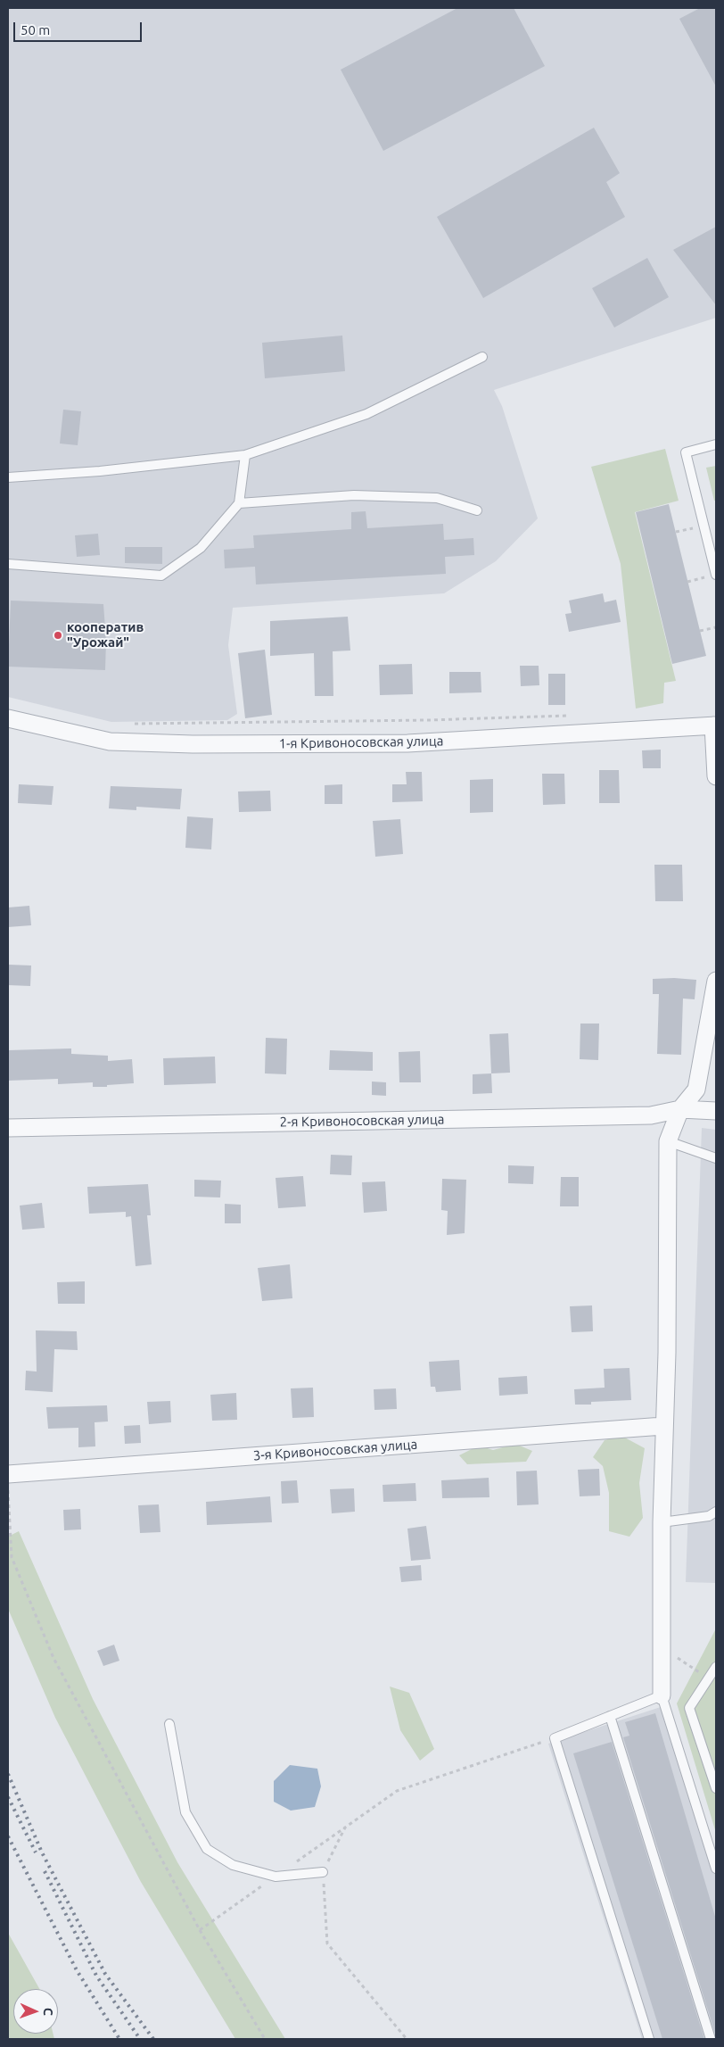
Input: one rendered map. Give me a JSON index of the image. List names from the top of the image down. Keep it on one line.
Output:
{"streets":{"street":["1-я Кривоносовская улица","2-я Кривоносовская улица","3-я Кривоносовская улица"]},"places":["кооператив \"Урожай\""],"scale_bar":"50 m","north":"right"}
